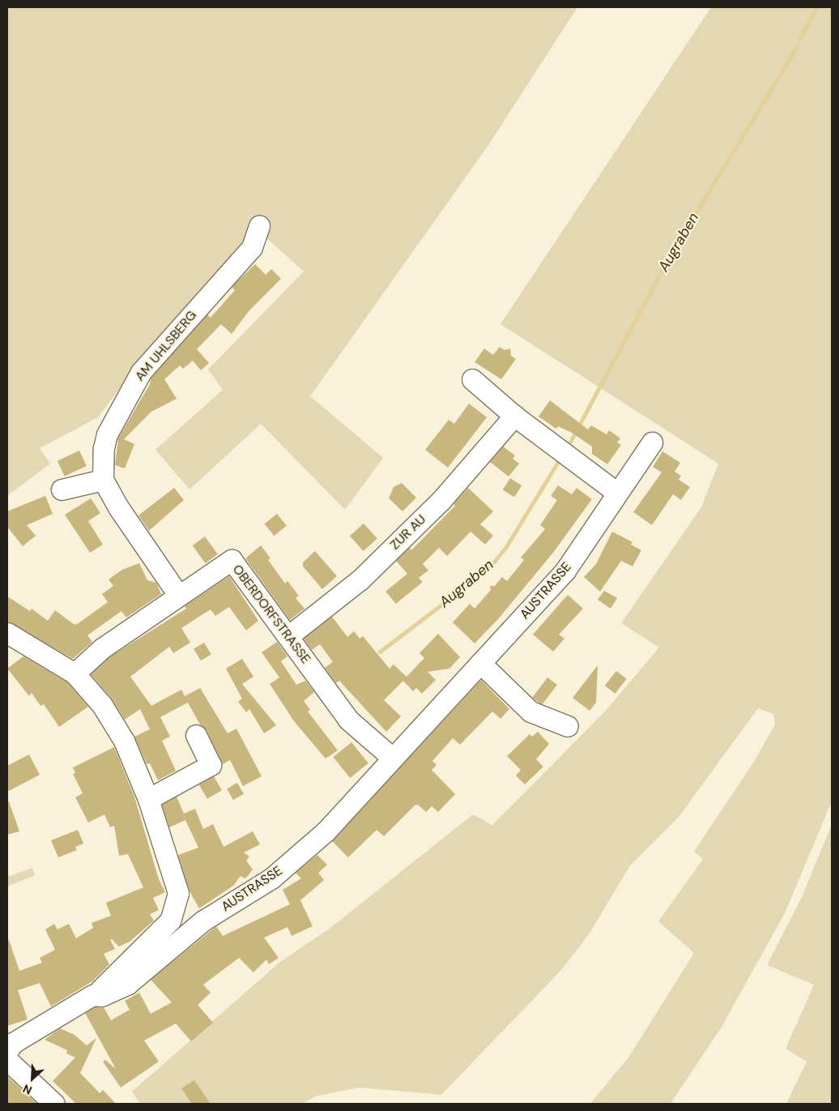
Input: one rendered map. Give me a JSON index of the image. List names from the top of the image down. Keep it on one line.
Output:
{"streets":{"street":["AM UHLSBERG","ZUR AU","AUSTRASSE","OBERDORFSTRASSE"]},"crossings":[["ZUR AU","OBERDORFSTRASSE"],["AUSTRASSE","OBERDORFSTRASSE"]],"water":["Augraben"],"north":"bottom left"}
